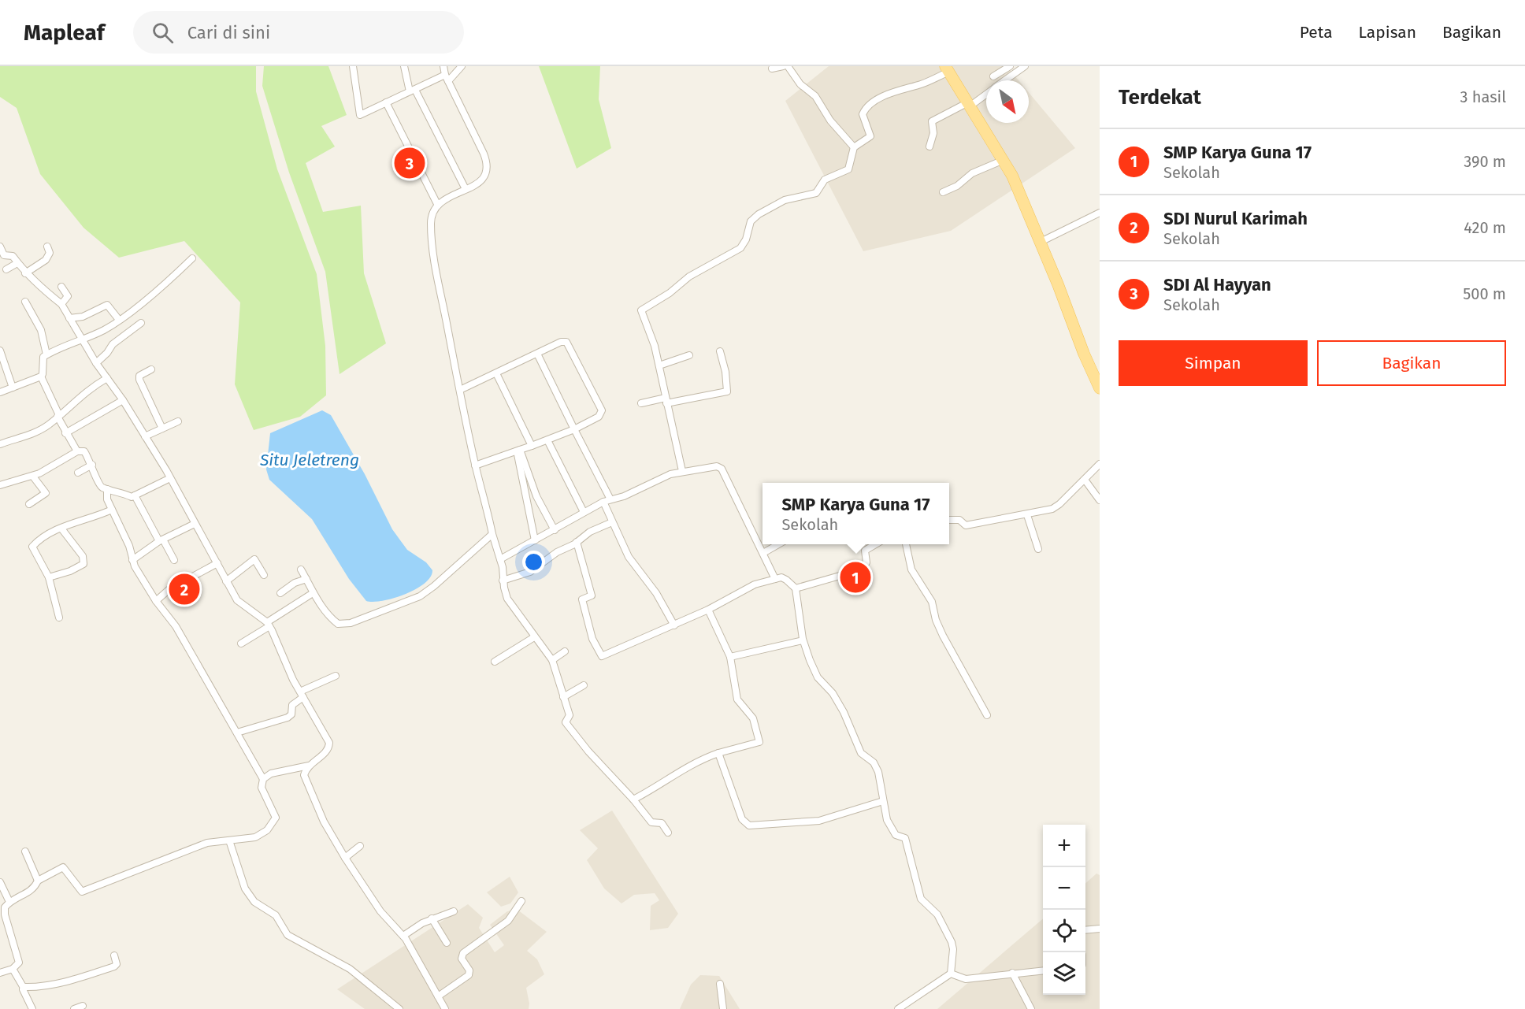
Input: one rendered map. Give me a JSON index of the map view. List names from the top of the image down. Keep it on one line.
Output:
{"water":["Situ Jeletreng"],"north":"bottom right","page":{"header":"Mapleaf","search":"Cari di sini","nav":["Peta","Lapisan","Bagikan"],"heading":["Terdekat","3 hasil"],"list":[{"mark":"1","name":"SMP Karya Guna 17","note":"Sekolah","value":"390 m"},{"mark":"2","name":"SDI Nurul Karimah","note":"Sekolah","value":"420 m"},{"mark":"3","name":"SDI Al Hayyan","note":"Sekolah","value":"500 m"}],"pins":["3","1","2"],"buttons":["Simpan","Bagikan"],"popup":["SMP Karya Guna 17","Sekolah"],"map_buttons":["+","−"]}}
